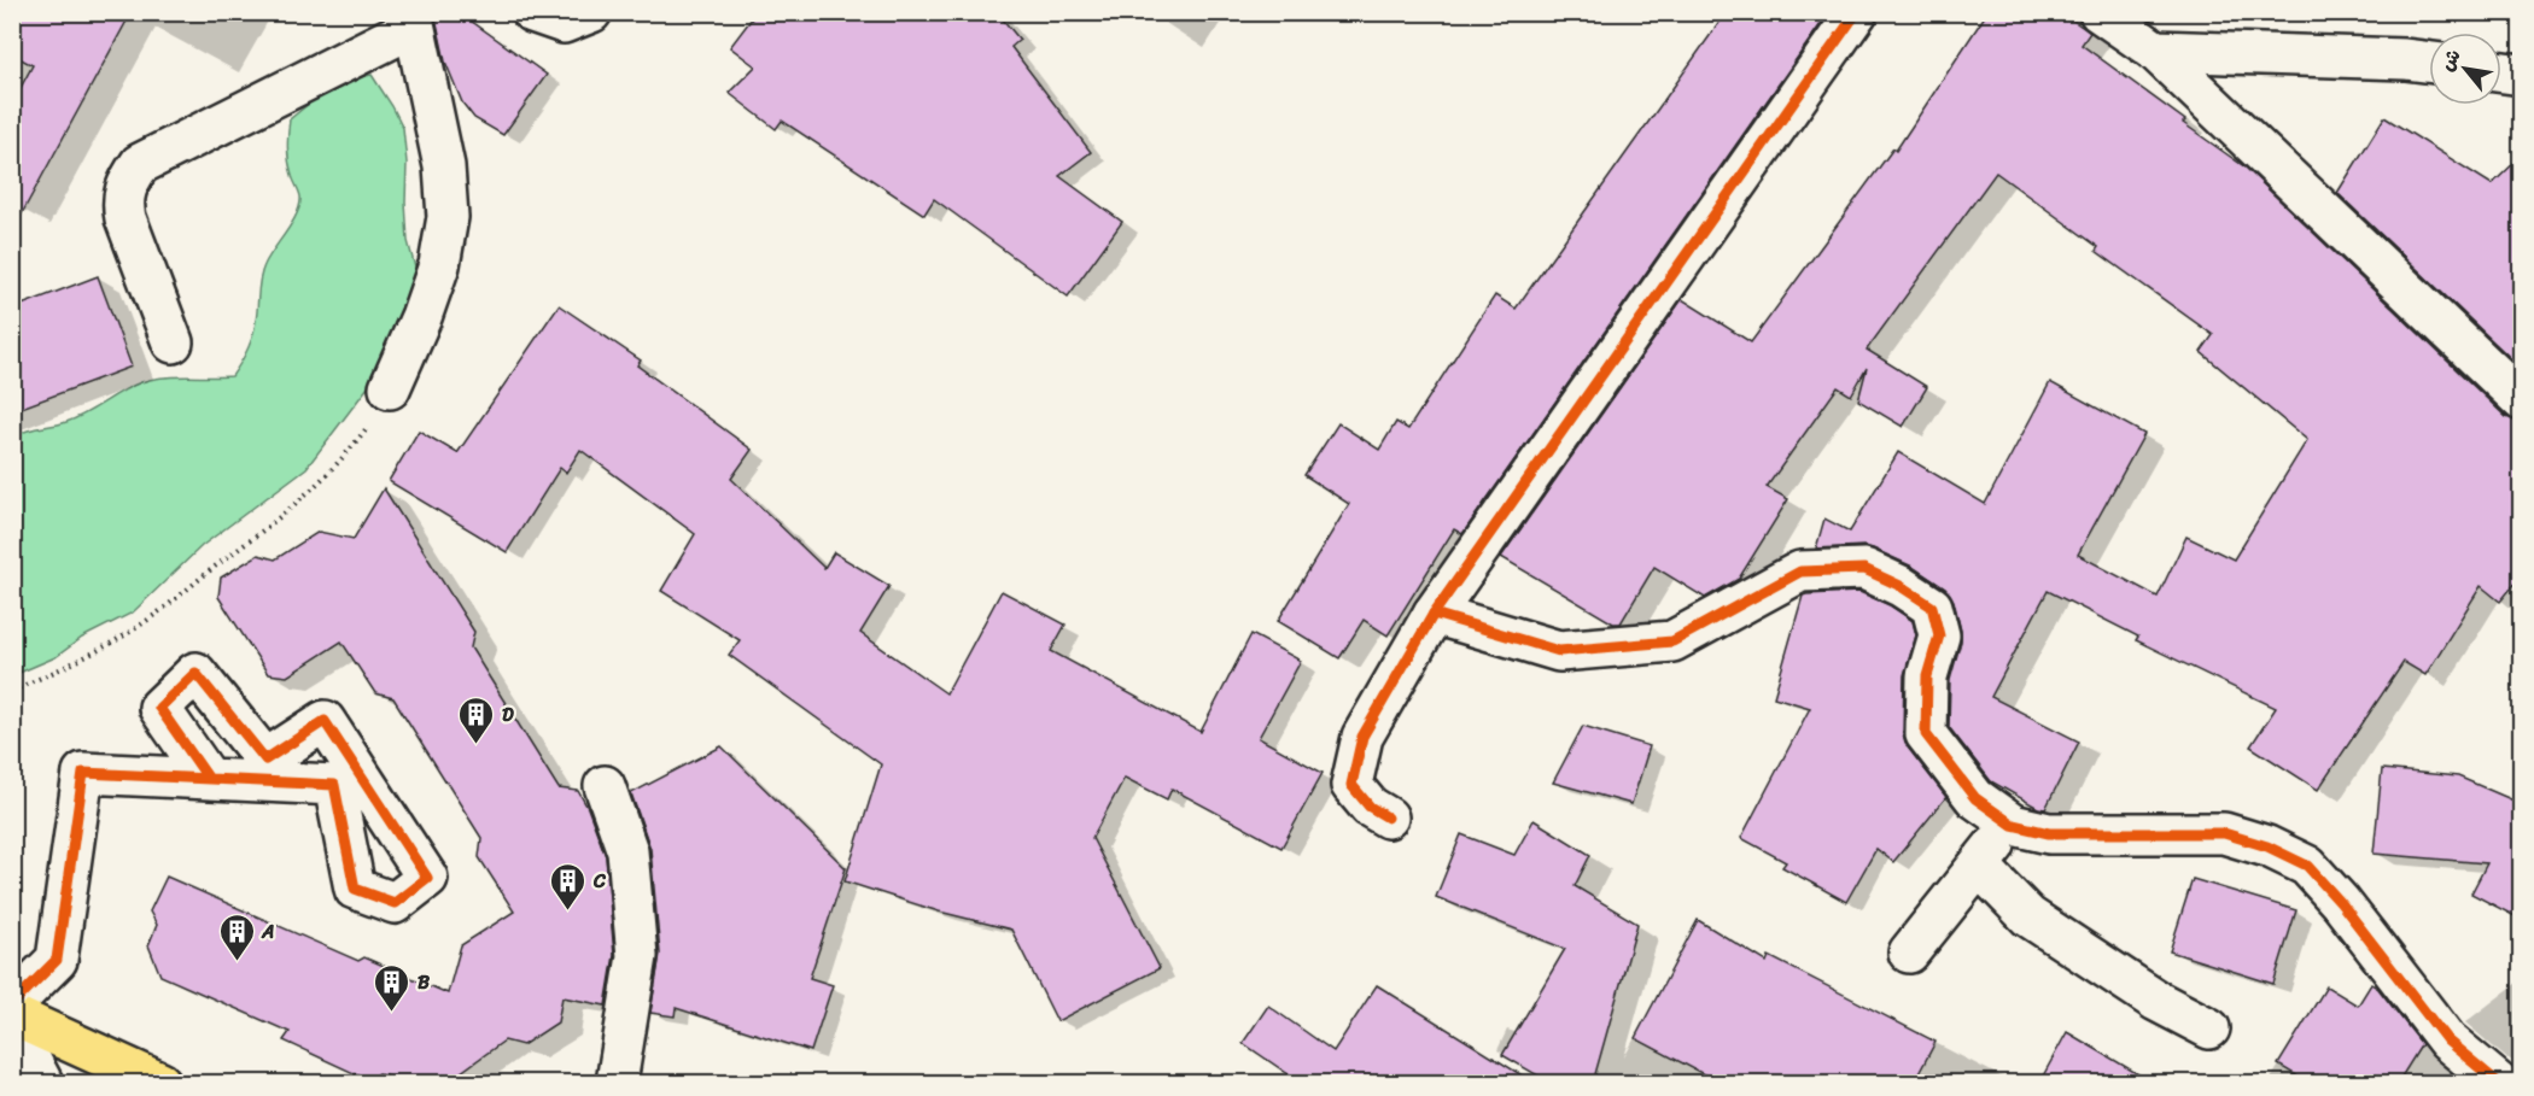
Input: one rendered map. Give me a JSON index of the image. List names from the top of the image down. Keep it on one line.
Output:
{"places":{"building":["D","C","A","B"]},"north":"top left"}
